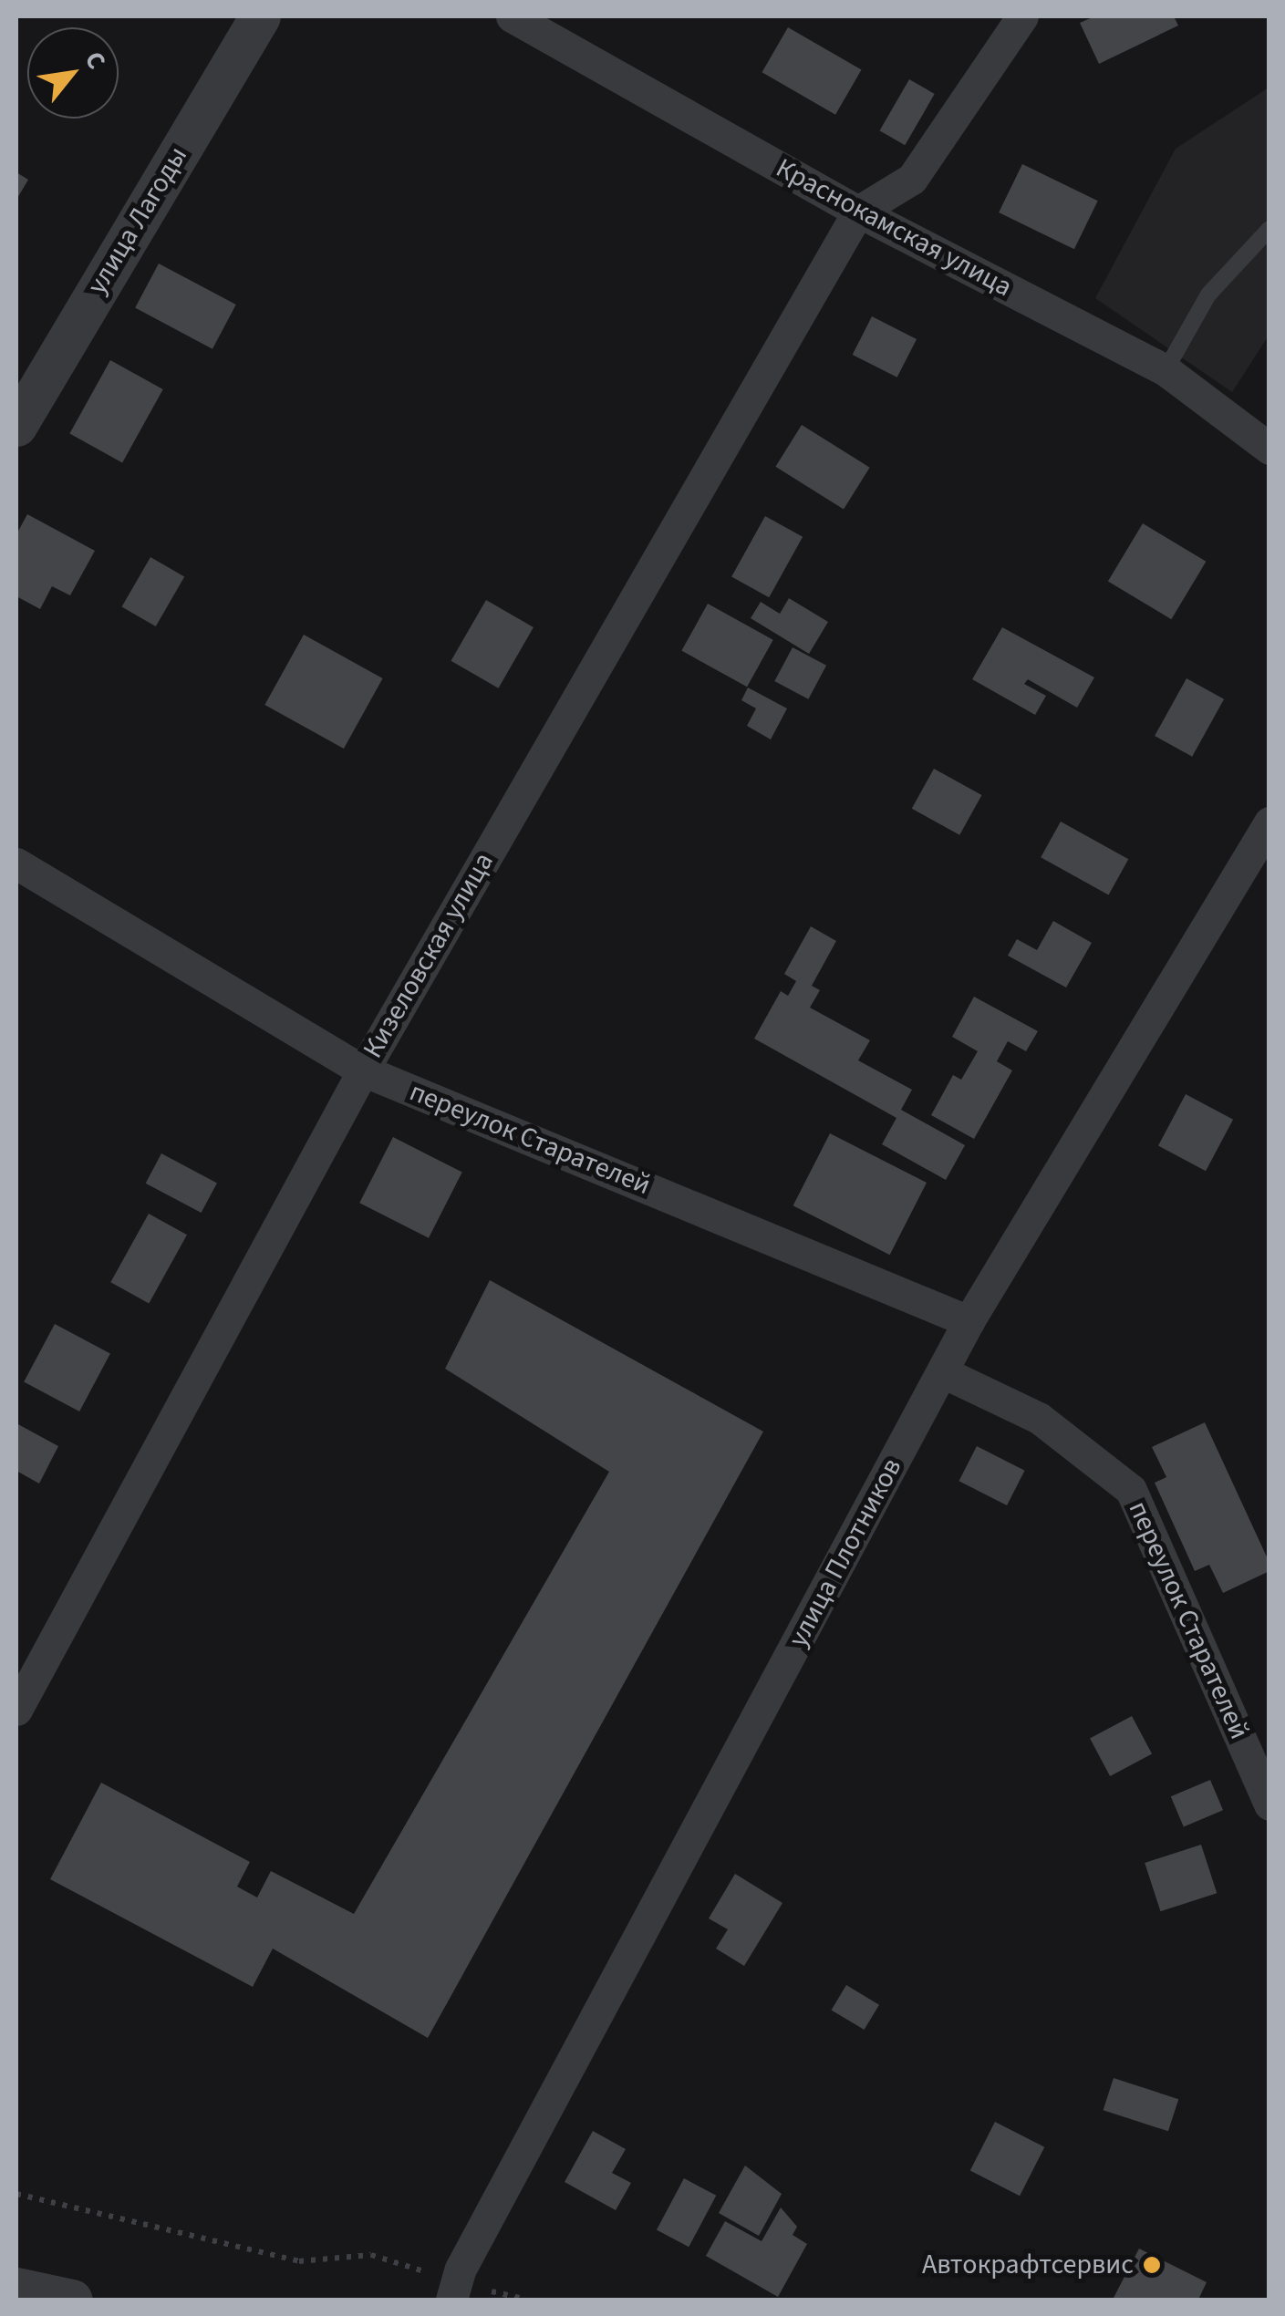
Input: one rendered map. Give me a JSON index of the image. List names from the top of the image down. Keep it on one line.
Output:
{"streets":{"street":["улица Лагоды","Краснокамская улица","Кизеловская улица","переулок Старателей","улица Плотников"]},"crossings":[["Краснокамская улица","Кизеловская улица"],["Кизеловская улица","переулок Старателей"],["переулок Старателей","улица Плотников"]],"places":["Автокрафтсервис"],"north":"top right"}
